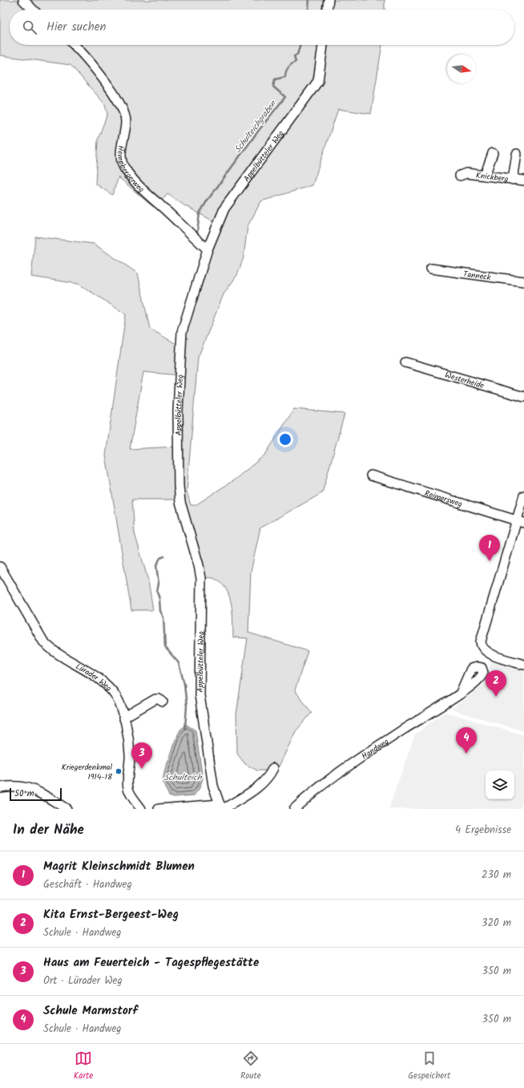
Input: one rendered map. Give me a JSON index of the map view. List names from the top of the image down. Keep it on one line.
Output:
{"streets":{"street":["Appelbütteler Weg","Hempbergerweg","Knickberg","Tanneck","Westerheide","Reimersweg","Lürader Weg","Handweg"]},"crossings":[["Appelbütteler Weg","Hempbergerweg"]],"water":["Schulteichgraben","Schulteich"],"places":["Kriegerdenkmal 1914-18"],"scale_bar":"50 m","north":"right","page":{"search":"Hier suchen","pins":["1","2","4","3"],"scale":"50 m","heading":["In der Nähe","4 Ergebnisse"],"list":[{"mark":"1","name":"Magrit Kleinschmidt Blumen","note":"Geschäft · Handweg","value":"230 m"},{"mark":"2","name":"Kita Ernst-Bergeest-Weg","note":"Schule · Handweg","value":"320 m"},{"mark":"3","name":"Haus am Feuerteich - Tagespflegestätte","note":"Ort · Lürader Weg","value":"350 m"},{"mark":"4","name":"Schule Marmstorf","note":"Schule · Handweg","value":"350 m"}],"nav":["Karte","Route","Gespeichert"]}}
